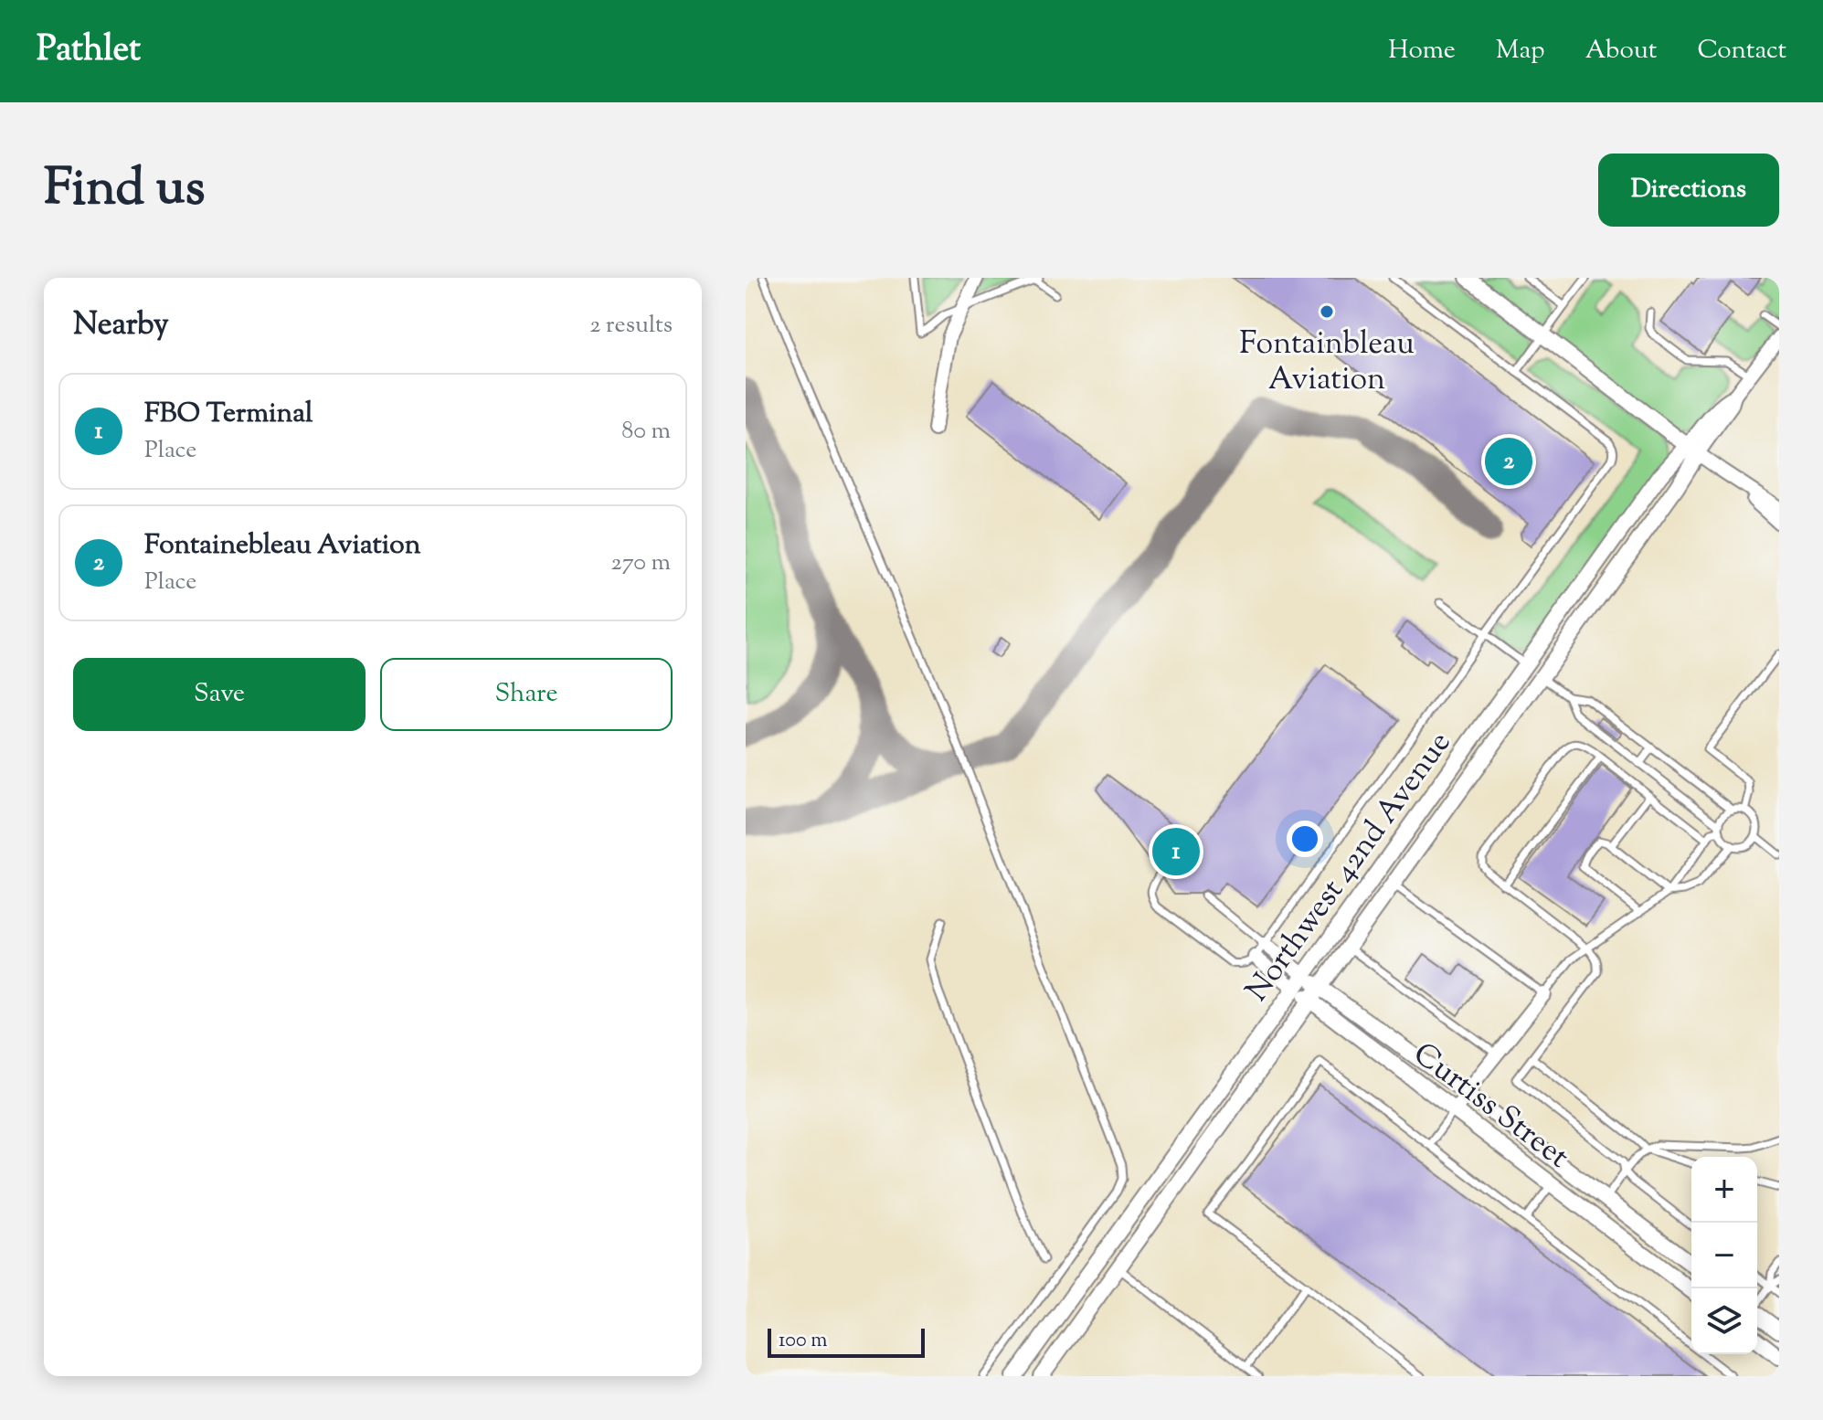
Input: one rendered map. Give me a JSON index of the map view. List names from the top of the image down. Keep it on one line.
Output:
{"streets":{"street":["Northwest 42nd Avenue","Curtiss Street"]},"crossings":[["Northwest 42nd Avenue","Curtiss Street"]],"places":["Fontainbleau Aviation"],"scale_bar":"100 m","page":{"header":"Pathlet","nav":["Home","Map","About","Contact"],"title":"Find us","buttons":["Directions",["Save","Share"]],"heading":["Nearby","2 results"],"list":[{"mark":"1","name":"FBO Terminal","note":"Place","value":"80 m"},{"mark":"2","name":"Fontainebleau Aviation","note":"Place","value":"270 m"}],"pins":["2","1"],"map_buttons":["+","−"],"scale":"100 m"}}
